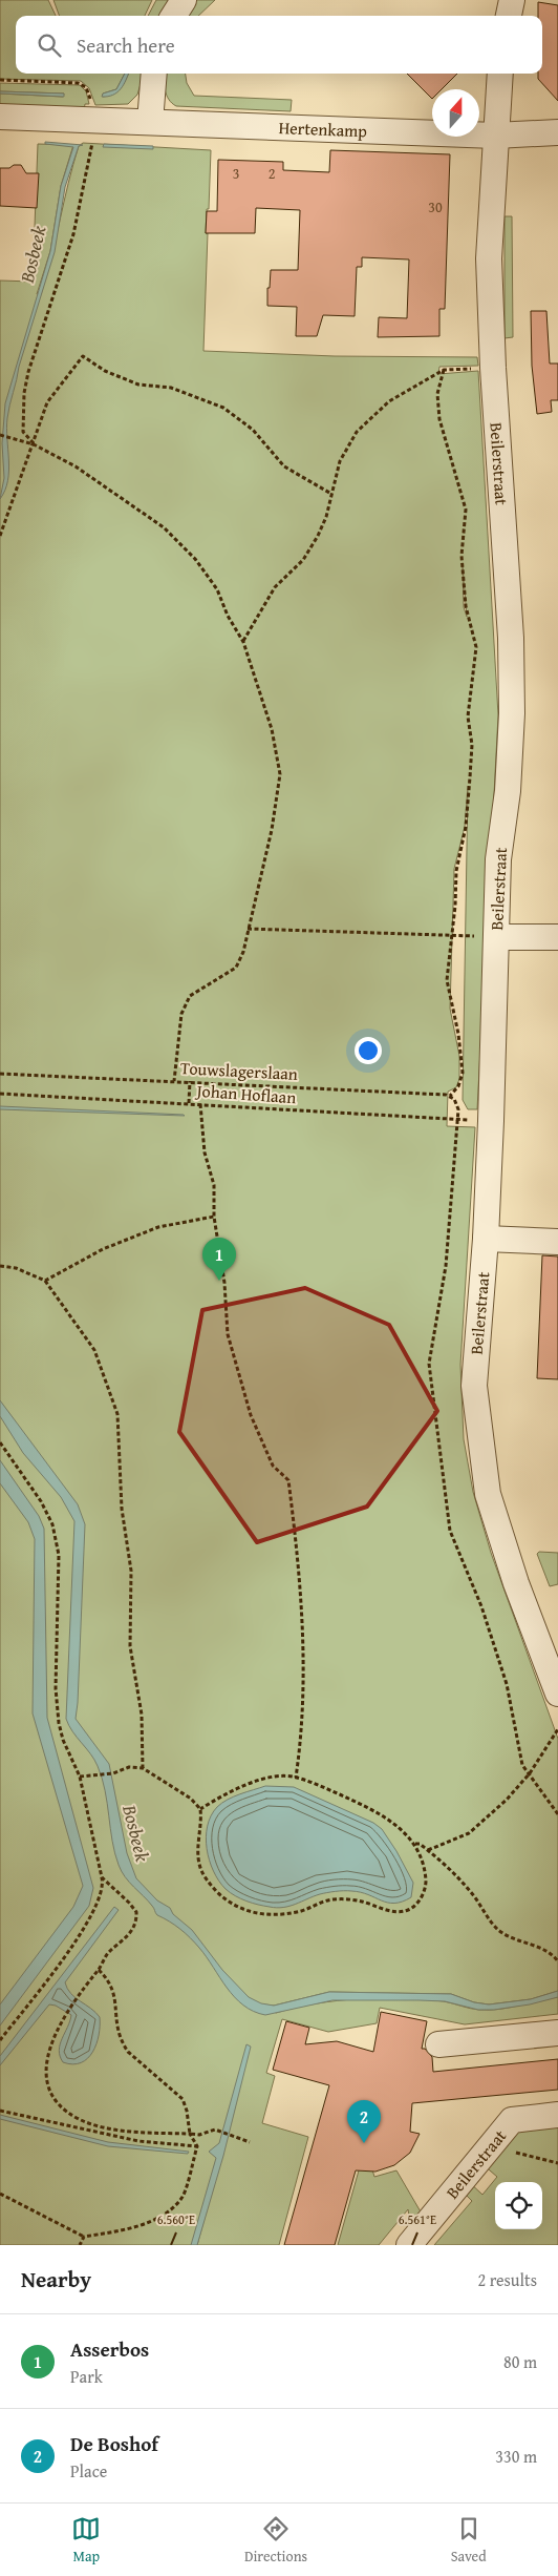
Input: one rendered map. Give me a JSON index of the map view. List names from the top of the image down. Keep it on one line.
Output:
{"streets":{"street":["Hertenkamp","Beilerstraat"],"path":["Touwslagerslaan","Johan Hoflaan"]},"crossings":[["Hertenkamp","Beilerstraat"],["Beilerstraat","Johan Hoflaan"]],"water":["Bosbeek"],"house_numbers":["3","2","30"],"north":"top","page":{"search":"Search here","pins":["1","2"],"heading":["Nearby","2 results"],"list":[{"mark":"1","name":"Asserbos","note":"Park","value":"80 m"},{"mark":"2","name":"De Boshof","note":"Place","value":"330 m"}],"nav":["Map","Directions","Saved"]},"coordinates":["6.560°E","6.561°E"]}
